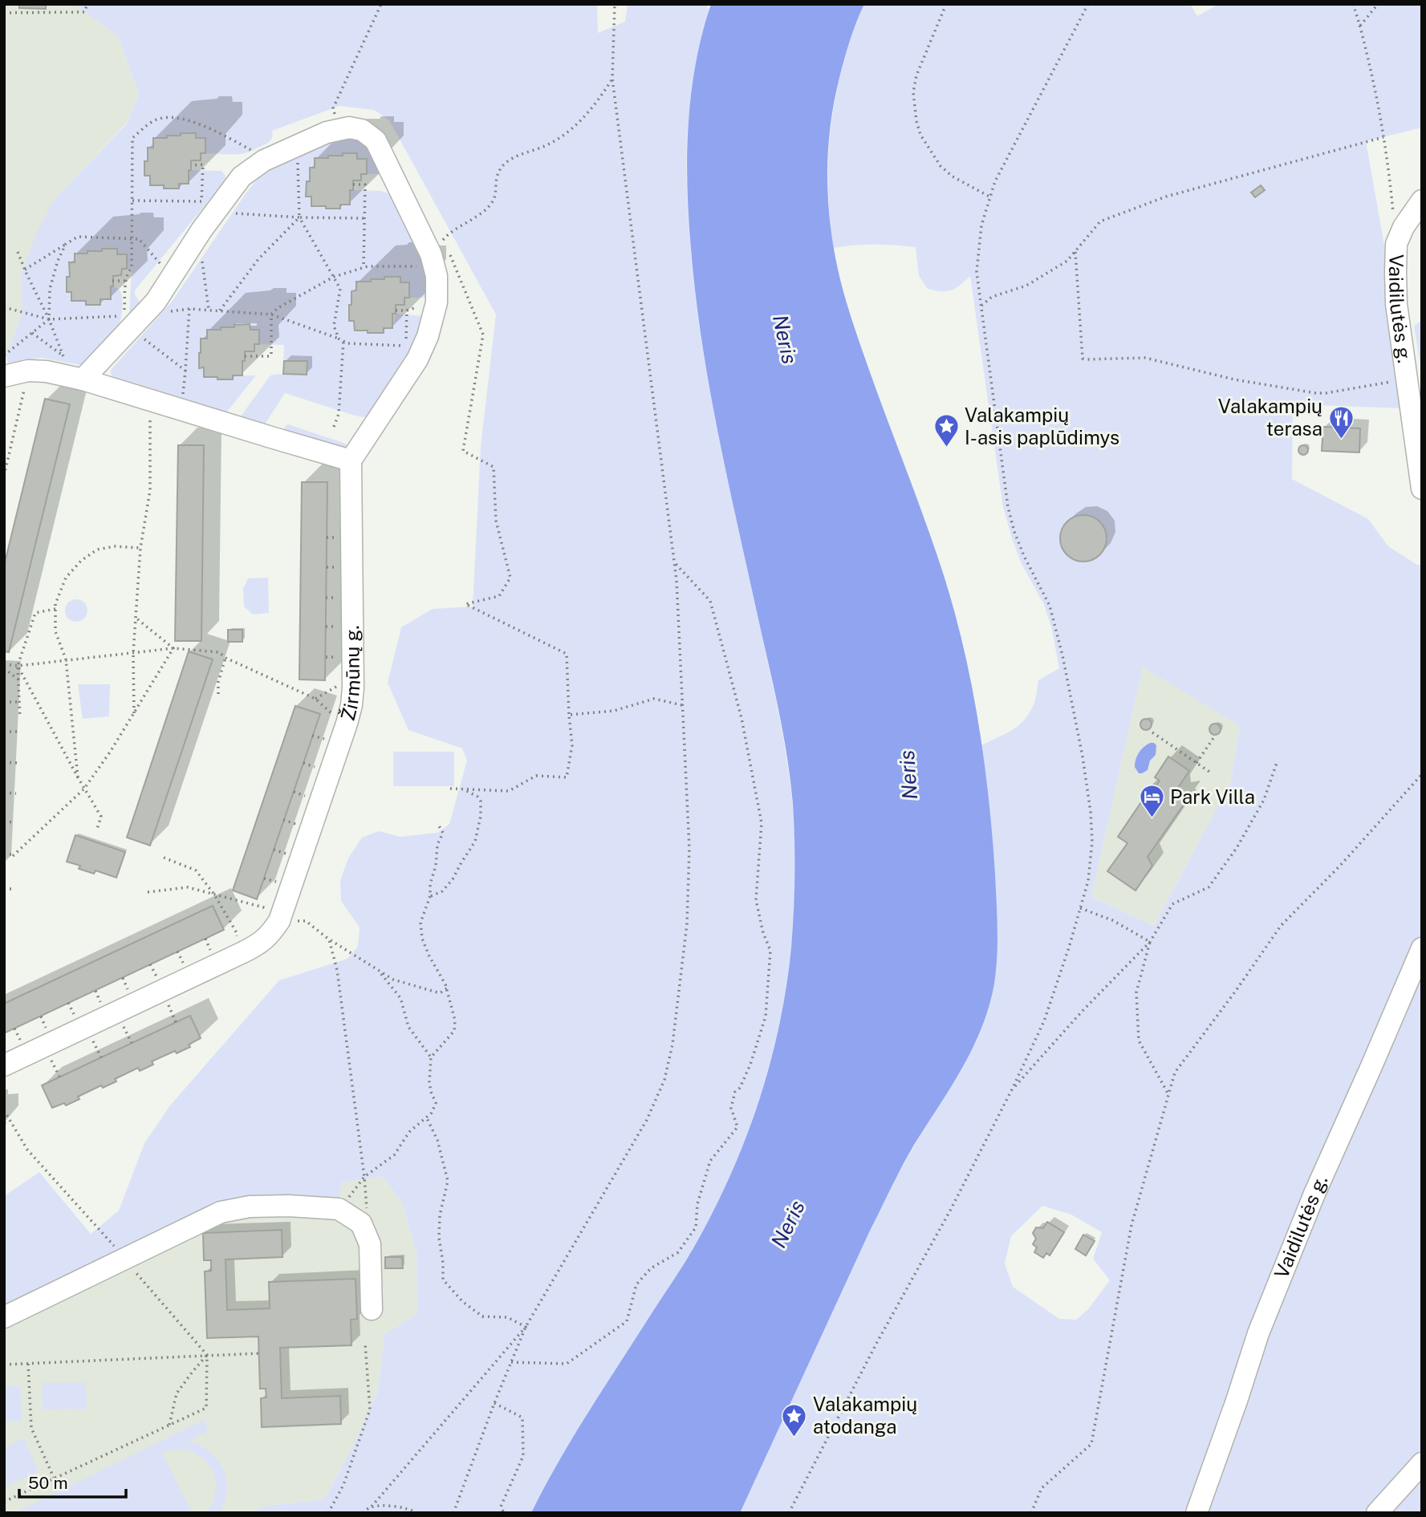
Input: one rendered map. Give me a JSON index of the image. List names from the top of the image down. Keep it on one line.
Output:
{"streets":{"street":["Vaidilutės g.","Žirmūnų g."]},"water":["Neris"],"places":{"restaurant":["Valakampių terasa"],"place":["Valakampių I-asis paplūdimys","Valakampių atodanga"],"hotel":["Park Villa"]},"scale_bar":"50 m"}
